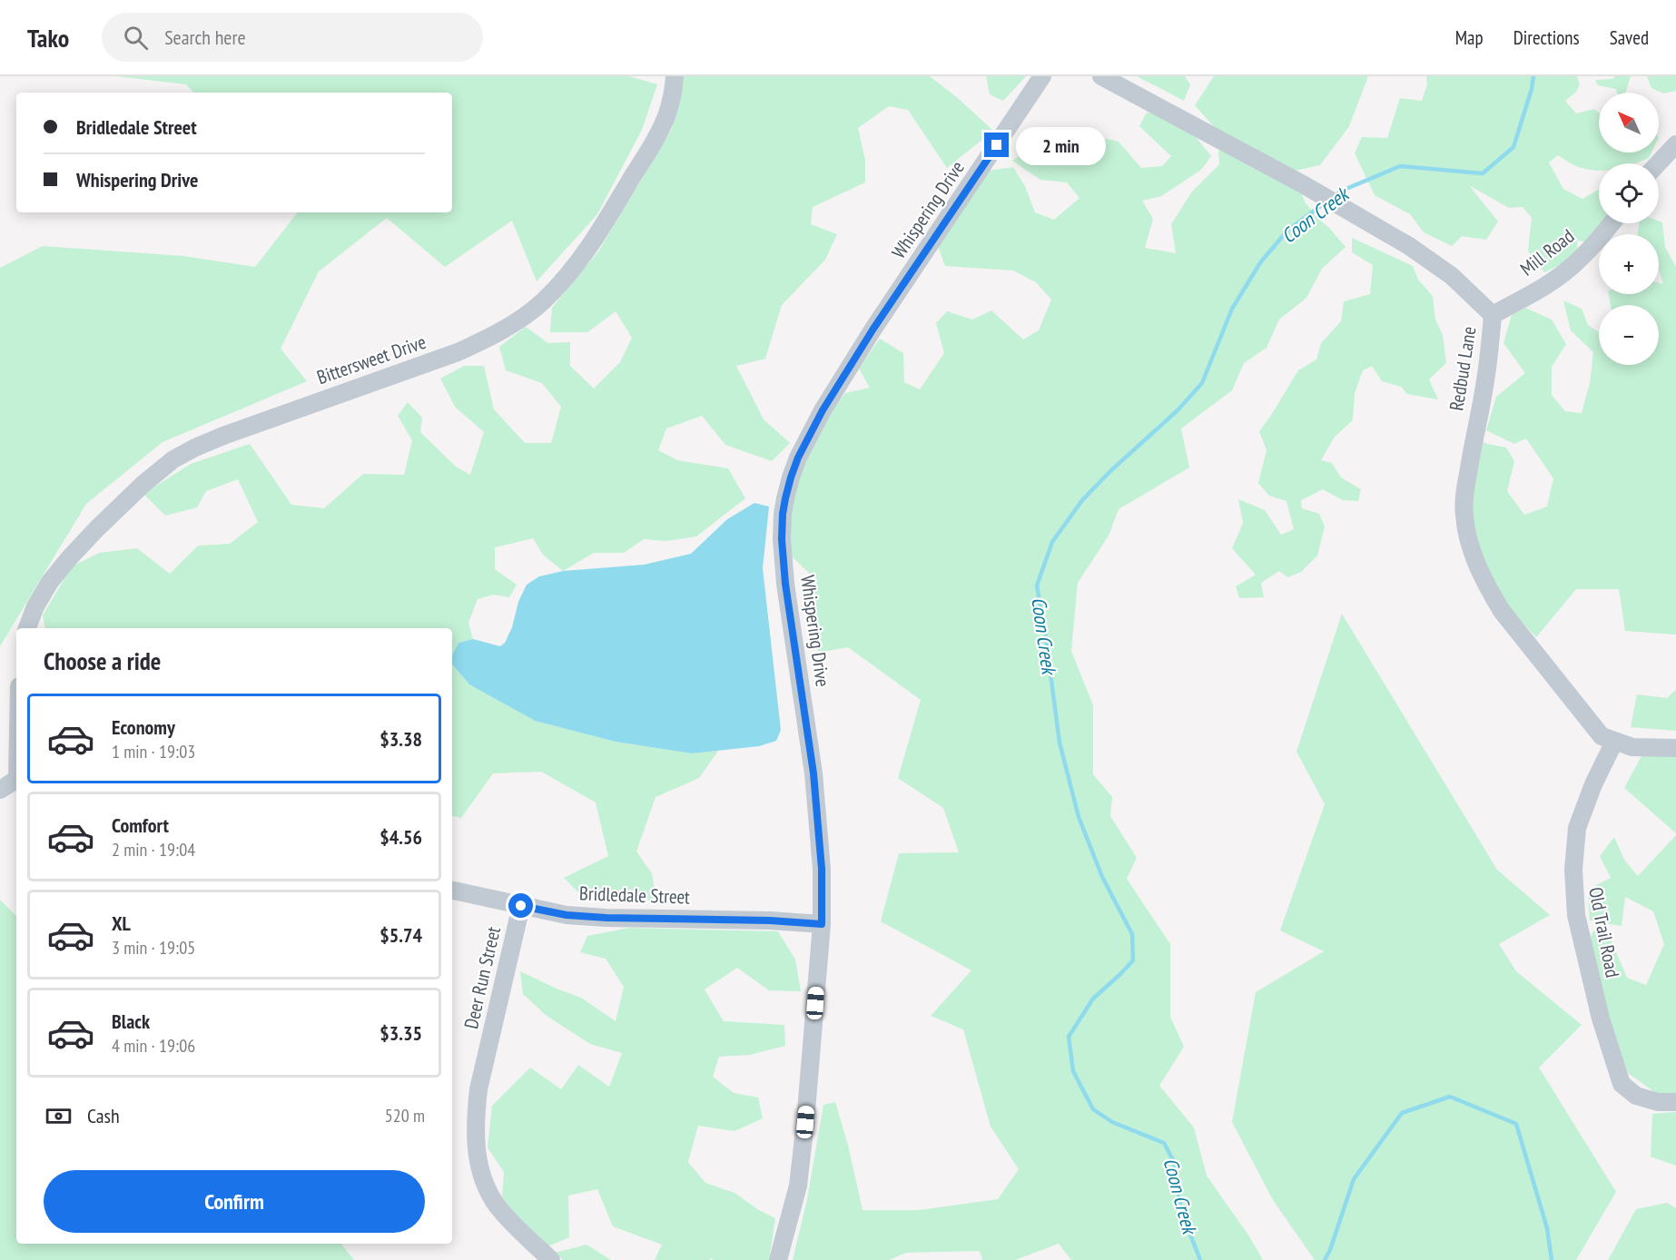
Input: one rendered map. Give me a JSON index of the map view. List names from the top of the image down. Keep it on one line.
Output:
{"streets":{"street":["Whispering Drive","Mill Road","Bittersweet Drive","Redbud Lane","Bridledale Street","Old Trail Road","Deer Run Street"]},"crossings":[["Whispering Drive","Bridledale Street"],["Mill Road","Redbud Lane"],["Redbud Lane","Old Trail Road"],["Bridledale Street","Deer Run Street"]],"water":["Coon Creek"],"north":"top left","page":{"header":"Tako","search":"Search here","nav":["Map","Directions","Saved"],"map_buttons":["+","−"],"banner":["Bridledale Street","Whispering Drive"],"bubble":"2 min","heading":"Choose a ride","list":[{"name":"Economy","note":"1 min · 19:03","value":"$3.38"},{"name":"Comfort","note":"2 min · 19:04","value":"$4.56"},{"name":"XL","note":"3 min · 19:05","value":"$5.74"},{"name":"Black","note":"4 min · 19:06","value":"$3.35"}],"pay":["Cash","520 m"],"buttons":"Confirm"}}
